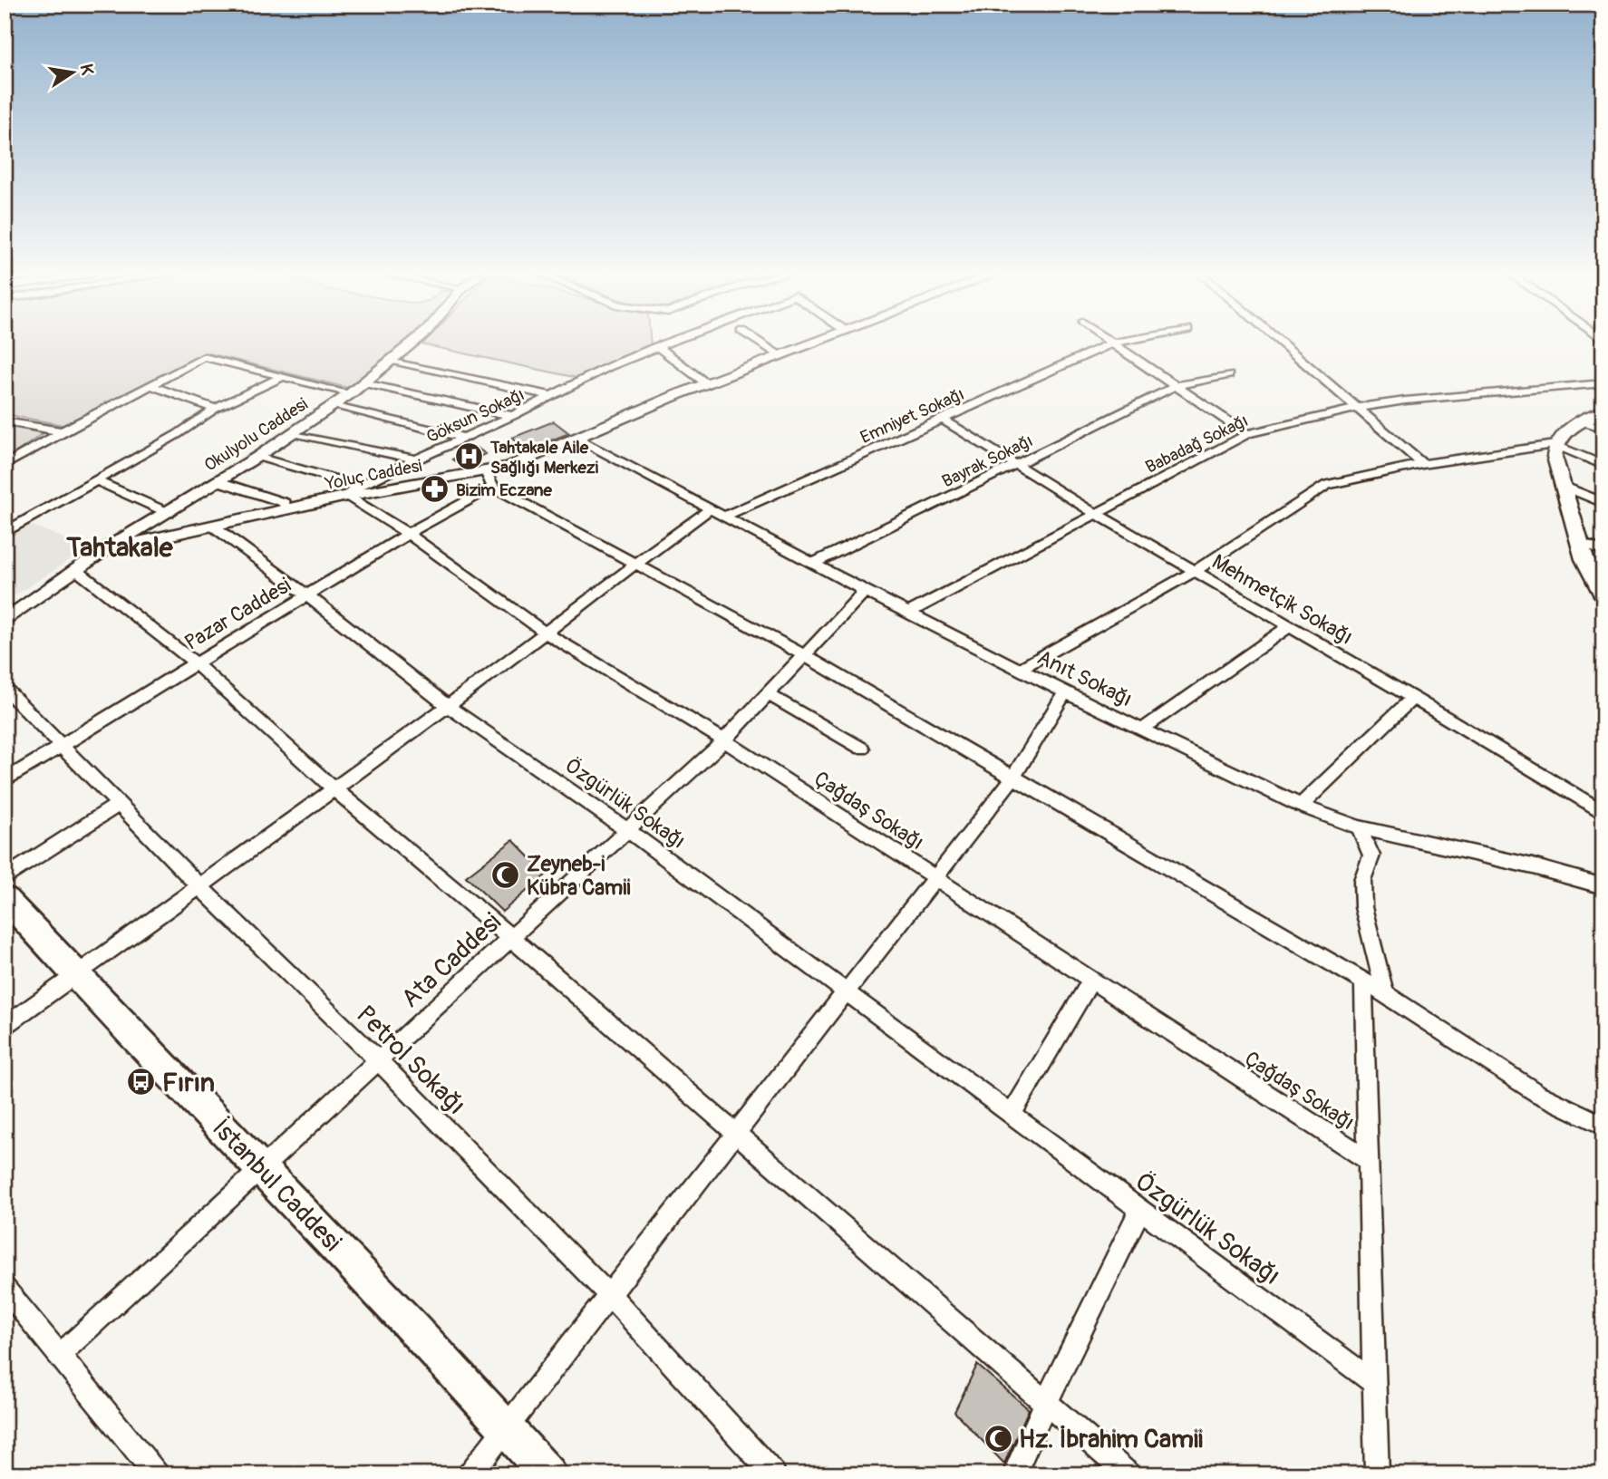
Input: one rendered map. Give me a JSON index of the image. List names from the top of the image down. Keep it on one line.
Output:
{"streets":{"main road":["İstanbul Caddesi"],"street":["Göksun Sokağı","Emniyet Sokağı","Okulyolu Caddesi","Babadağ Sokağı","Bayrak Sokağı","Yoluç Caddesi","Mehmetçik Sokağı","Pazar Caddesi","Anıt Sokağı","Özgürlük Sokağı","Çağdaş Sokağı","Ata Caddesi","Petrol Sokağı"]},"crossings":[["Göksun Sokağı","Yoluç Caddesi"],["Göksun Sokağı","Çağdaş Sokağı"],["Emniyet Sokağı","Mehmetçik Sokağı"],["Emniyet Sokağı","Anıt Sokağı"],["Okulyolu Caddesi","Yoluç Caddesi"],["Okulyolu Caddesi","Çağdaş Sokağı"],["Babadağ Sokağı","Mehmetçik Sokağı"],["Babadağ Sokağı","Anıt Sokağı"],["Bayrak Sokağı","Mehmetçik Sokağı"],["Bayrak Sokağı","Anıt Sokağı"],["Yoluç Caddesi","Anıt Sokağı"],["Yoluç Caddesi","Özgürlük Sokağı"],["Yoluç Caddesi","Çağdaş Sokağı"],["Pazar Caddesi","Özgürlük Sokağı"],["Pazar Caddesi","Çağdaş Sokağı"],["Pazar Caddesi","Petrol Sokağı"],["Anıt Sokağı","Ata Caddesi"],["Özgürlük Sokağı","Ata Caddesi"],["Çağdaş Sokağı","Ata Caddesi"],["Ata Caddesi","Petrol Sokağı"],["Ata Caddesi","İstanbul Caddesi"]],"districts":["Tahtakale"],"places":{"hospital":["Tahtakale Aile Sağlığı Merkezi"],"pharmacy":["Bizim Eczane"],"mosque":["Zeyneb-i Kübra Camii","Hz. İbrahim Camii"],"bus stop":["Fırın"]},"north":"right"}
